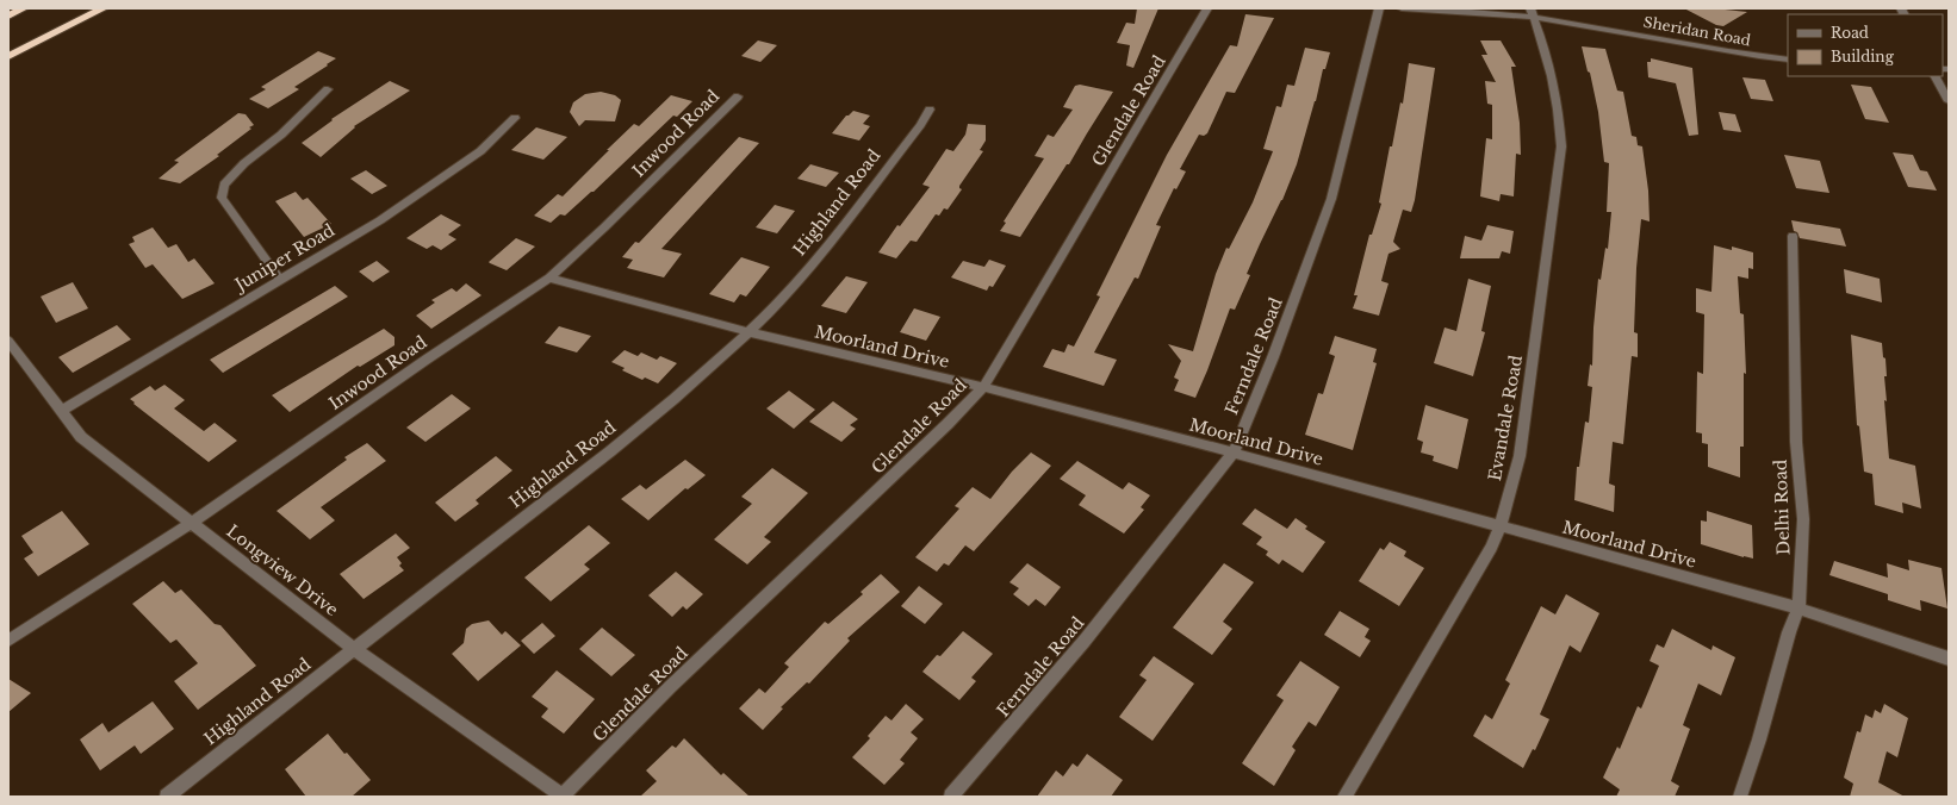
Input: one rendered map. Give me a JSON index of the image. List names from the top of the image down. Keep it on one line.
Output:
{"streets":{"street":["Sheridan Road","Glendale Road","Inwood Road","Highland Road","Juniper Road","Moorland Drive","Ferndale Road","Evandale Road","Delhi Road","Longview Drive"]},"crossings":[["Sheridan Road","Evandale Road"],["Glendale Road","Moorland Drive"],["Glendale Road","Longview Drive"],["Inwood Road","Moorland Drive"],["Inwood Road","Longview Drive"],["Highland Road","Moorland Drive"],["Highland Road","Longview Drive"],["Juniper Road","Longview Drive"],["Moorland Drive","Ferndale Road"],["Moorland Drive","Evandale Road"],["Moorland Drive","Delhi Road"]],"legend":["Road","Building"]}
